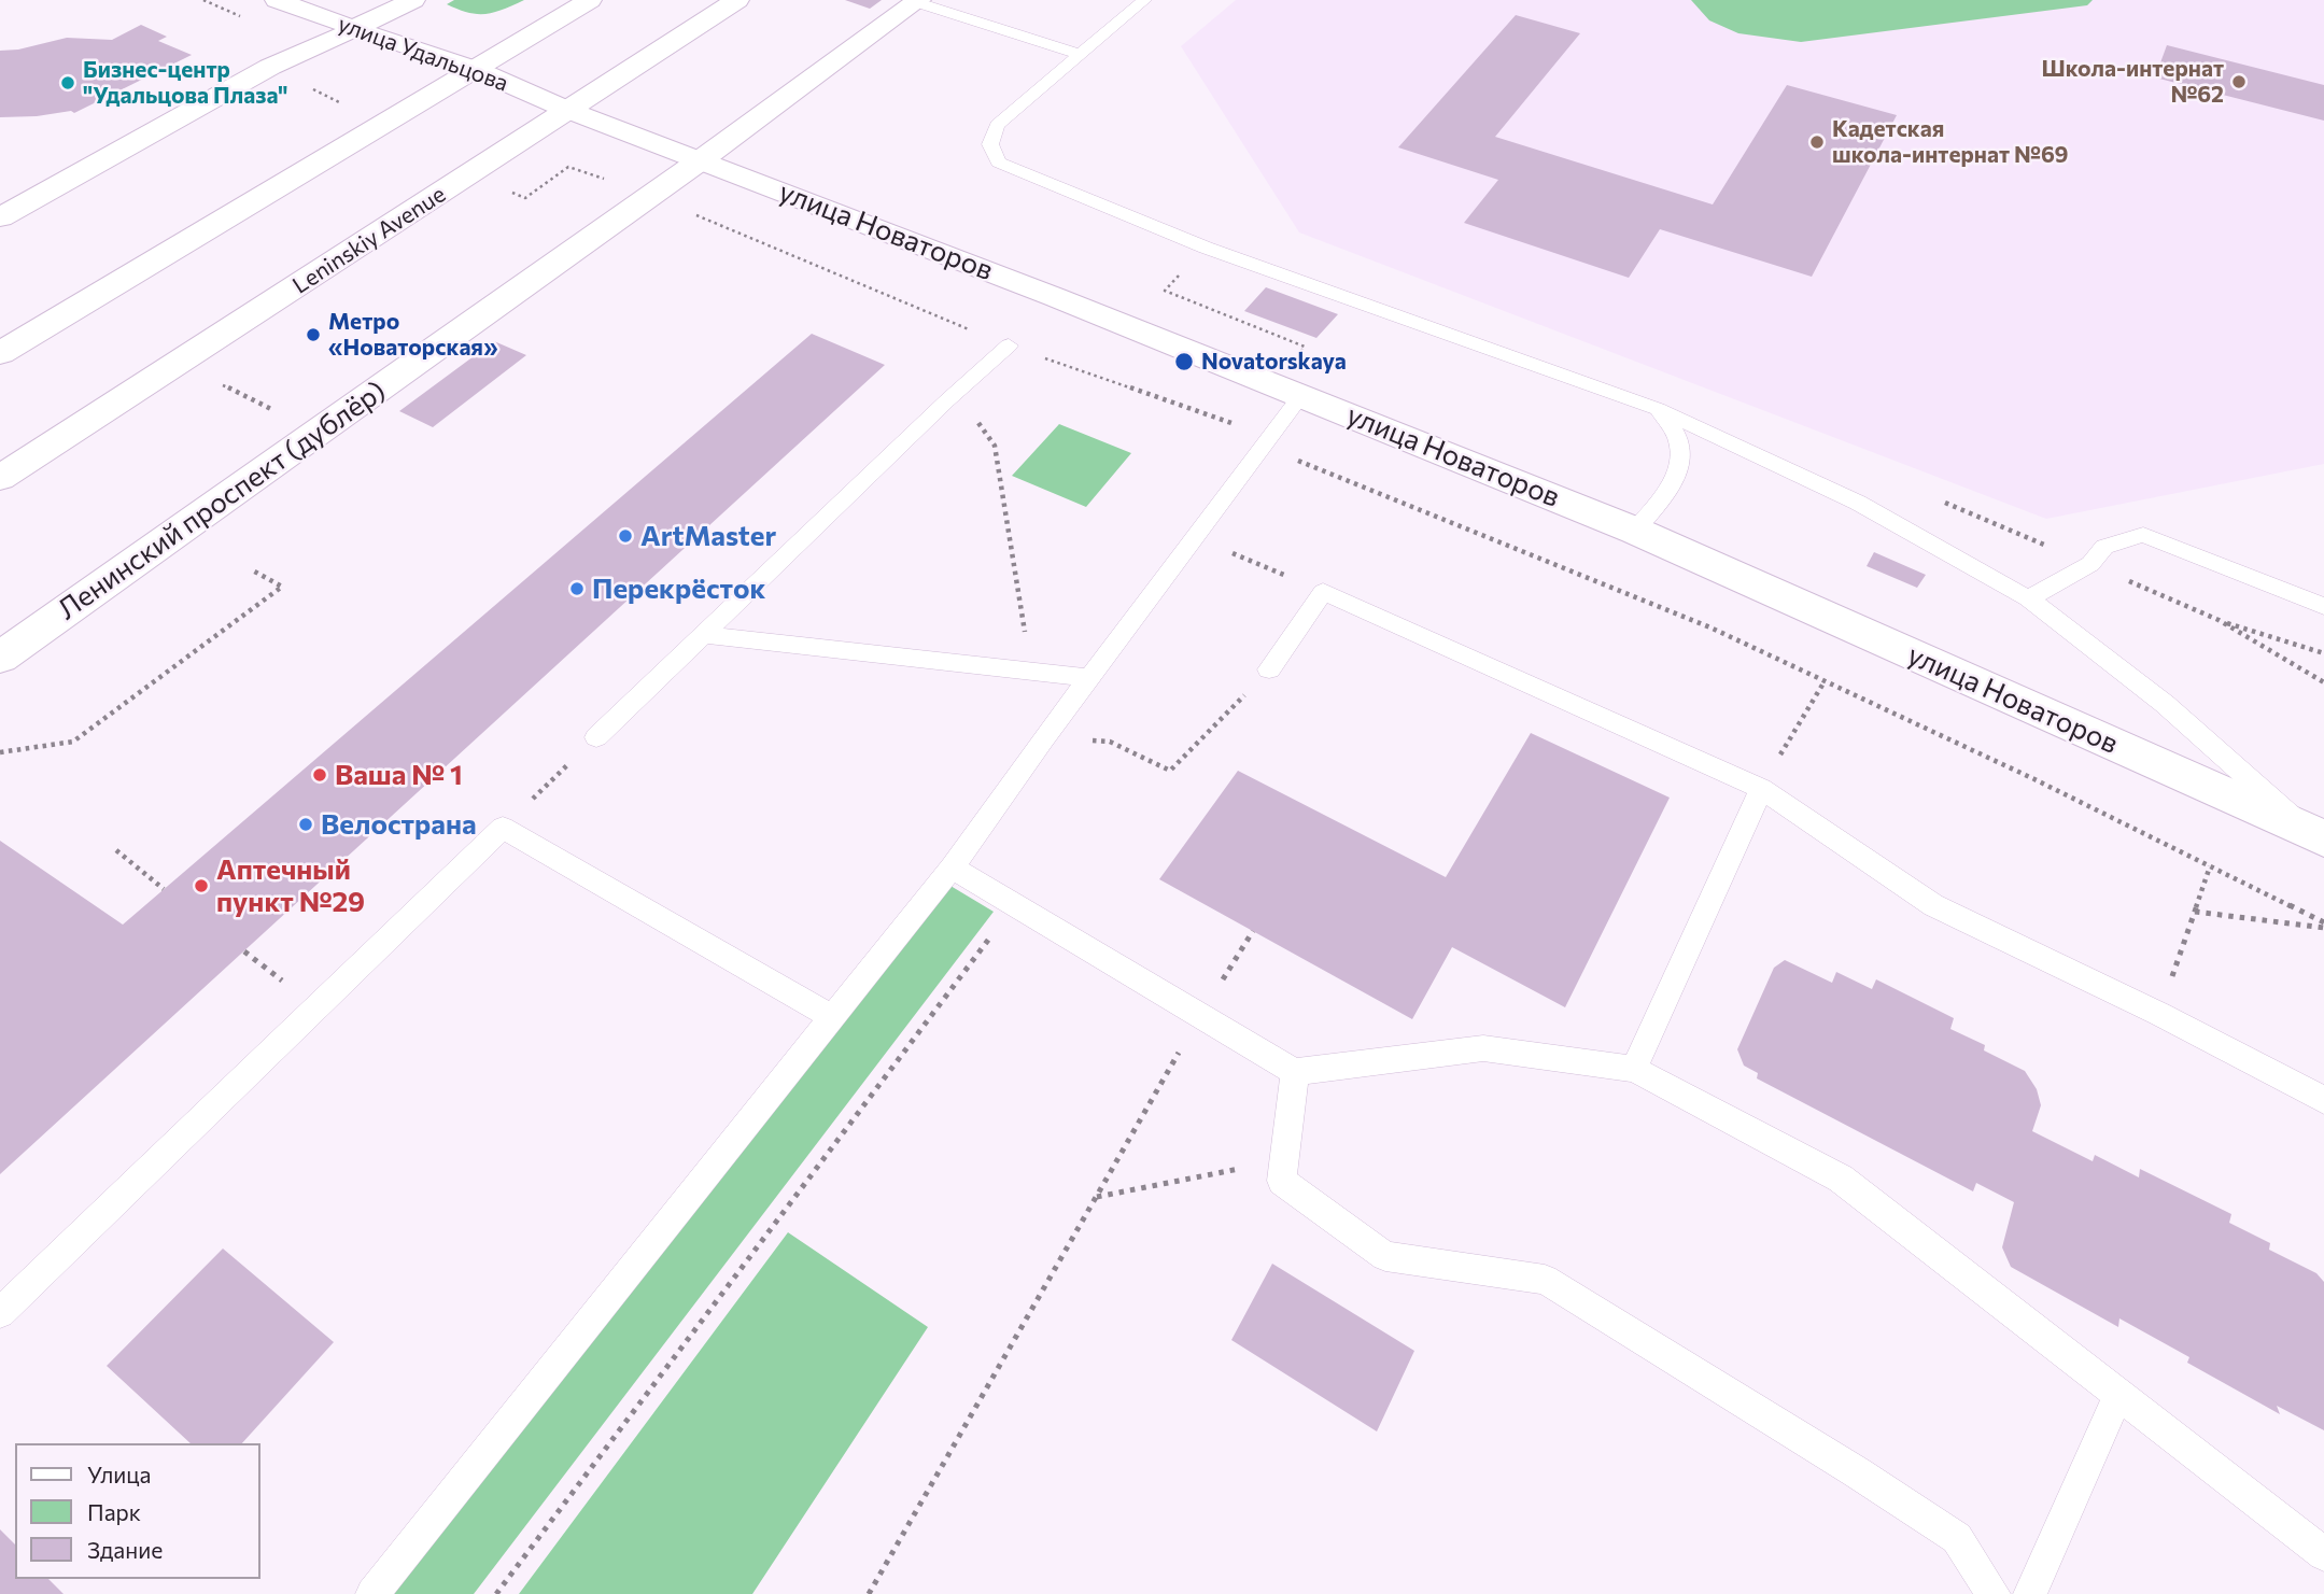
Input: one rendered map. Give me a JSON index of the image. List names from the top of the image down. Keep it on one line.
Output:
{"streets":{"street":["улица Удальцова","улица Новаторов","Leninskiy Avenue","Ленинский проспект (дублёр)"]},"crossings":[["улица Удальцова","улица Новаторов"],["улица Удальцова","Leninskiy Avenue"],["улица Новаторов","Leninskiy Avenue"],["улица Новаторов","Ленинский проспект (дублёр)"]],"places":["Школа-интернат №62","Бизнес-центр \"Удальцова Плаза\"","Кадетская школа-интернат №69","Метро «Новаторская»","Novatorskaya","ArtMaster","Перекрёсток","Ваша № 1","Велострана","Аптечный пункт №29"],"legend":["Улица","Парк","Здание"]}
